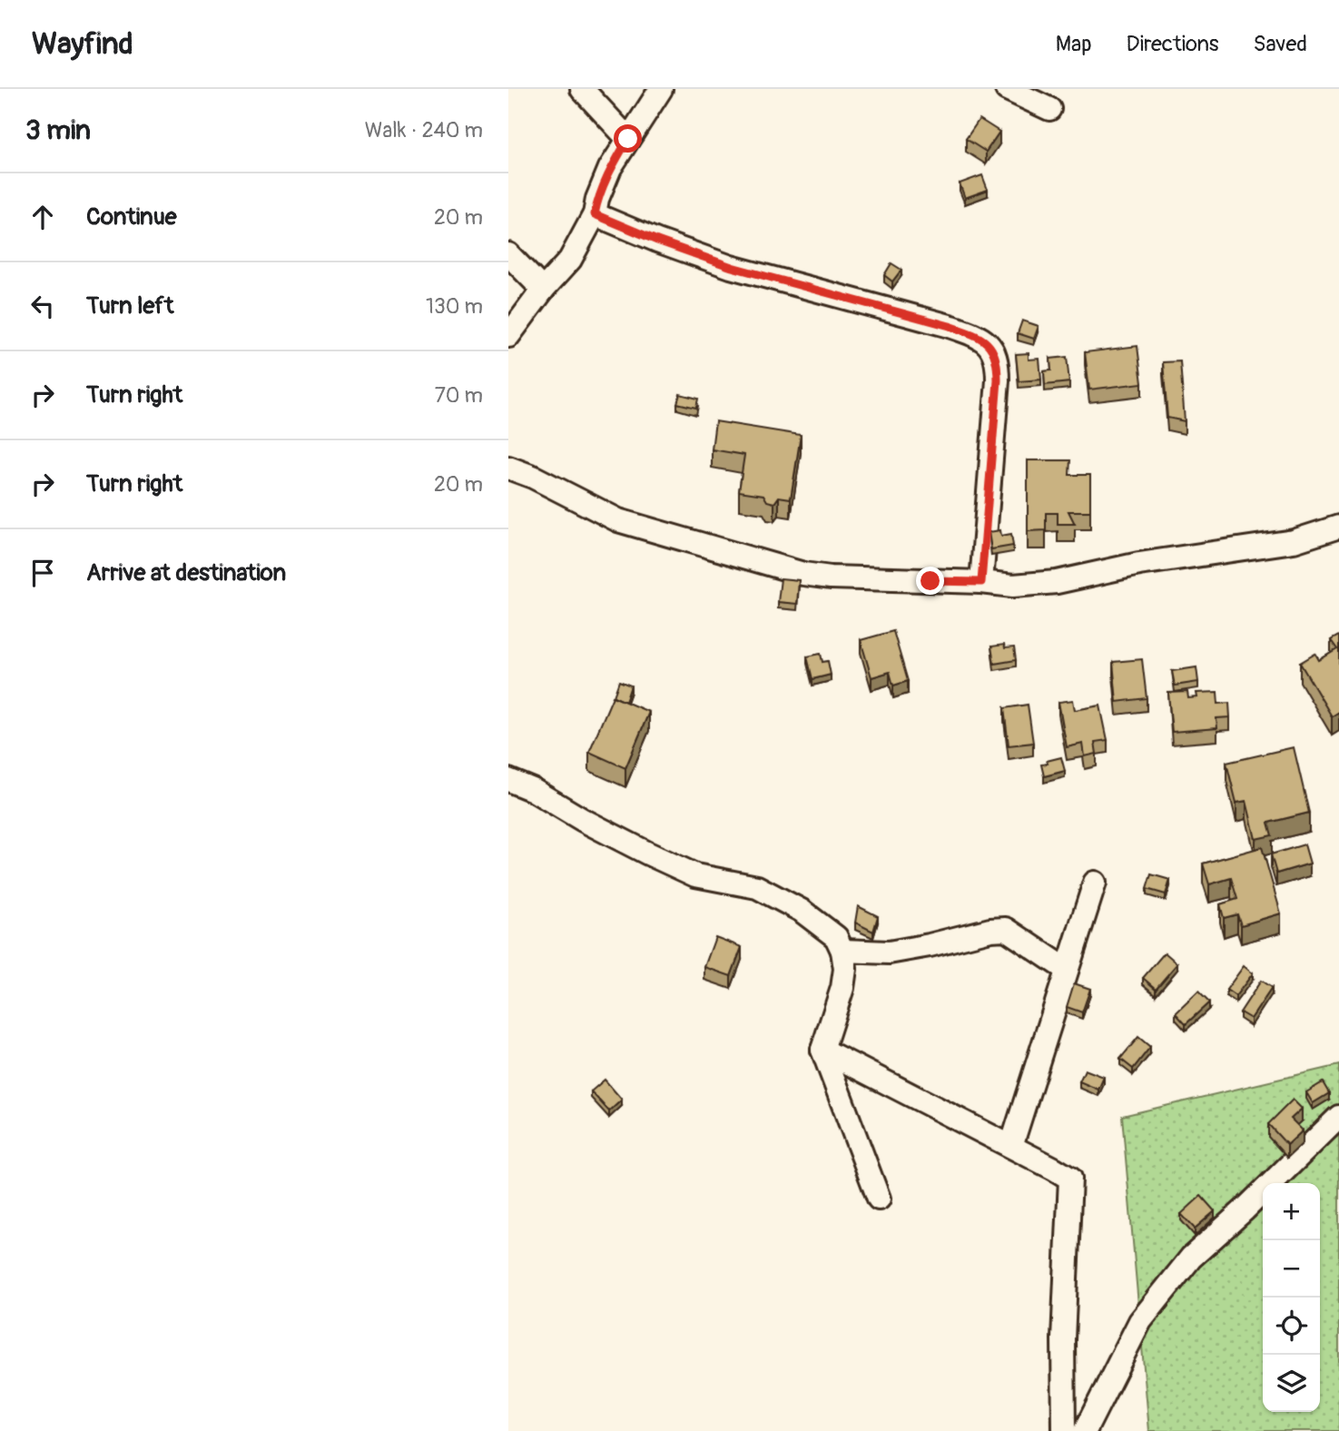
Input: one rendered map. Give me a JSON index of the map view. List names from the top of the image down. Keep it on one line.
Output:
{"page":{"header":"Wayfind","nav":["Map","Directions","Saved"],"heading":["3 min","Walk · 240 m"],"list":[["Continue","20 m"],["Turn left","130 m"],["Turn right","70 m"],["Turn right","20 m"],"Arrive at destination"],"map_buttons":["+","−"]}}
